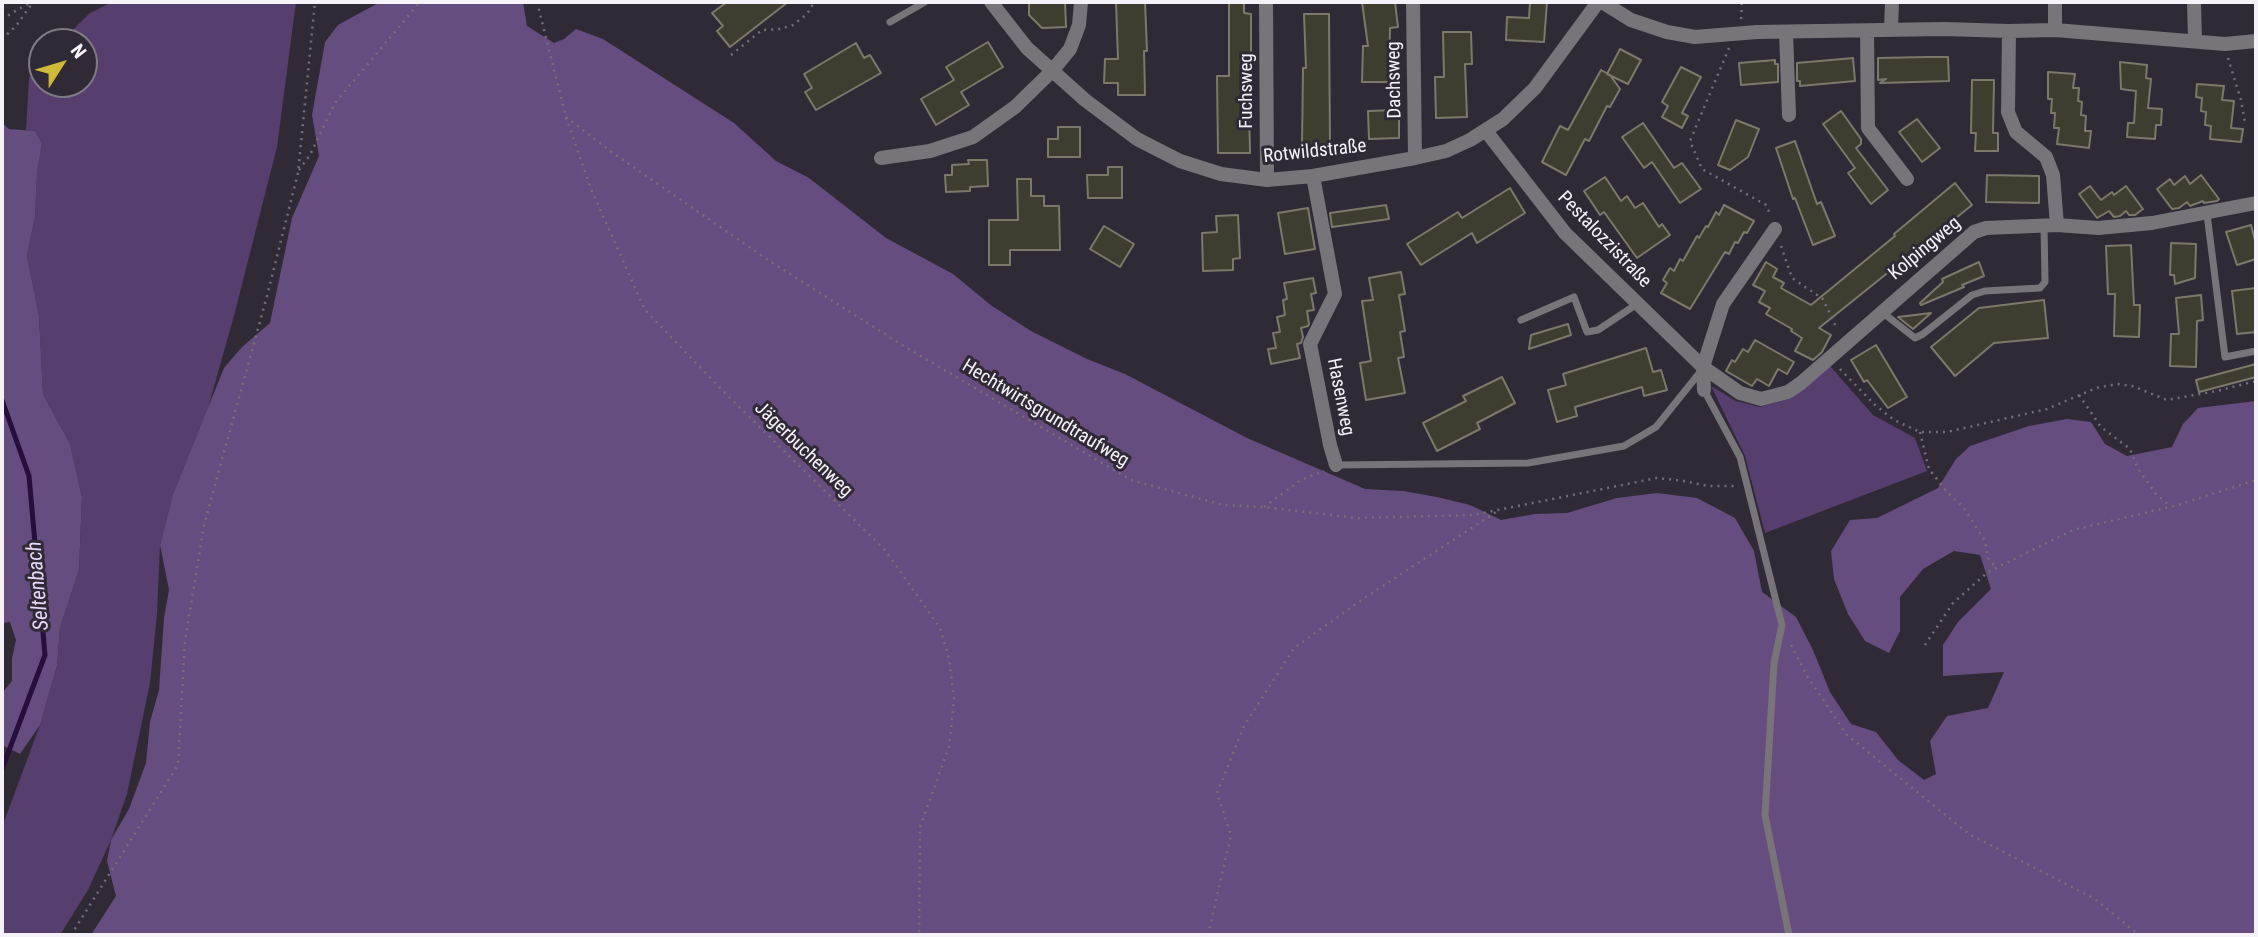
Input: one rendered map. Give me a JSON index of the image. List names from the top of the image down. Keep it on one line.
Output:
{"streets":{"street":["Dachsweg","Fuchsweg","Rotwildstraße","Pestalozzistraße","Kolpingweg","Hasenweg"],"path":["Hechtwirtsgrundtraufweg","Jägerbuchenweg"]},"crossings":[["Dachsweg","Rotwildstraße"],["Fuchsweg","Rotwildstraße"],["Rotwildstraße","Pestalozzistraße"],["Rotwildstraße","Hasenweg"],["Pestalozzistraße","Kolpingweg"],["Hechtwirtsgrundtraufweg","Jägerbuchenweg"]],"water":["Seltenbach"],"north":"top right"}
